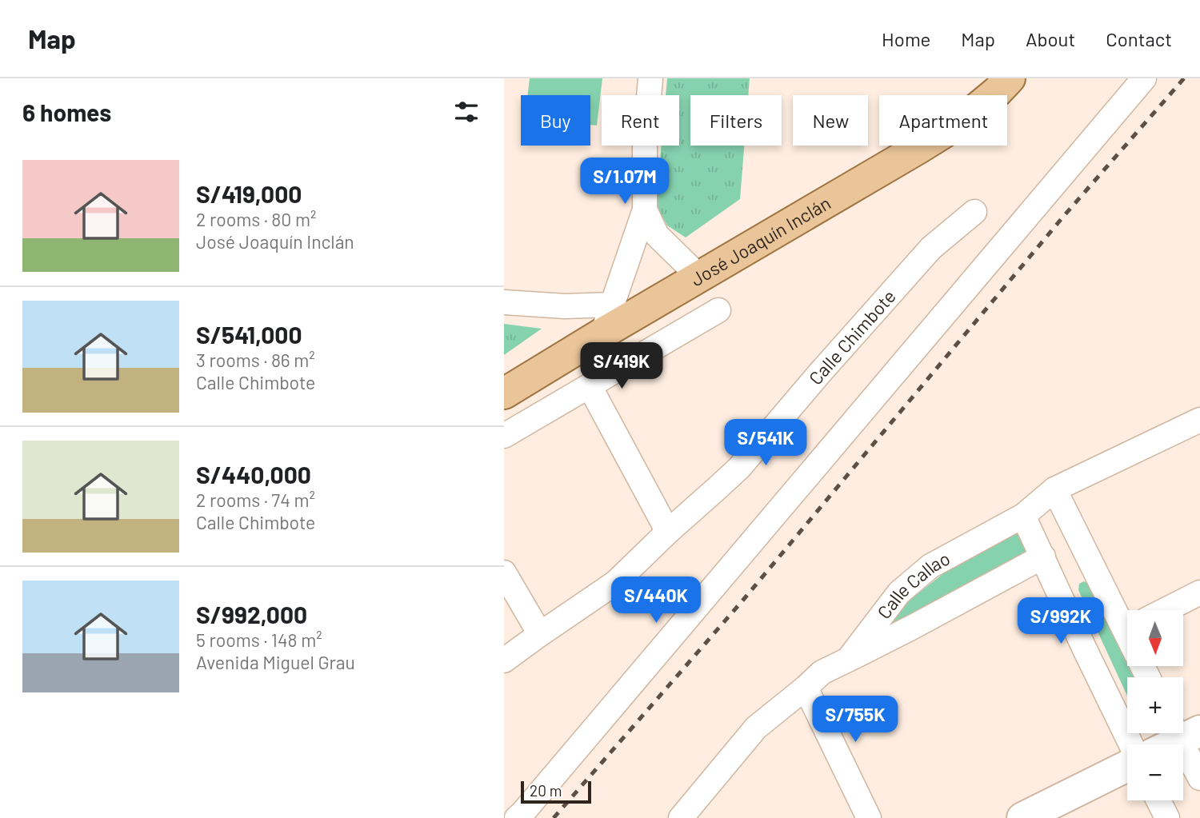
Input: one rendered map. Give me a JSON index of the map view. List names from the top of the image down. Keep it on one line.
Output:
{"streets":{"main road":["José Joaquín Inclán"],"street":["Calle Chimbote","Calle Callao"]},"scale_bar":"20 m","north":"bottom","page":{"header":"Map","nav":["Home","Map","About","Contact"],"heading":"6 homes","chip":["Buy","Rent","Filters","New","Apartment"],"list":[{"name":"S/419,000","note":"2 rooms · 80 m² · José Joaquín Inclán"},{"name":"S/541,000","note":"3 rooms · 86 m² · Calle Chimbote"},{"name":"S/440,000","note":"2 rooms · 74 m² · Calle Chimbote"},{"name":"S/992,000","note":"5 rooms · 148 m² · Avenida Miguel Grau"}],"price":["S/1.07M","S/419K","S/541K","S/440K","S/992K","S/755K"],"map_buttons":["+","−"],"scale":"20 m"}}
